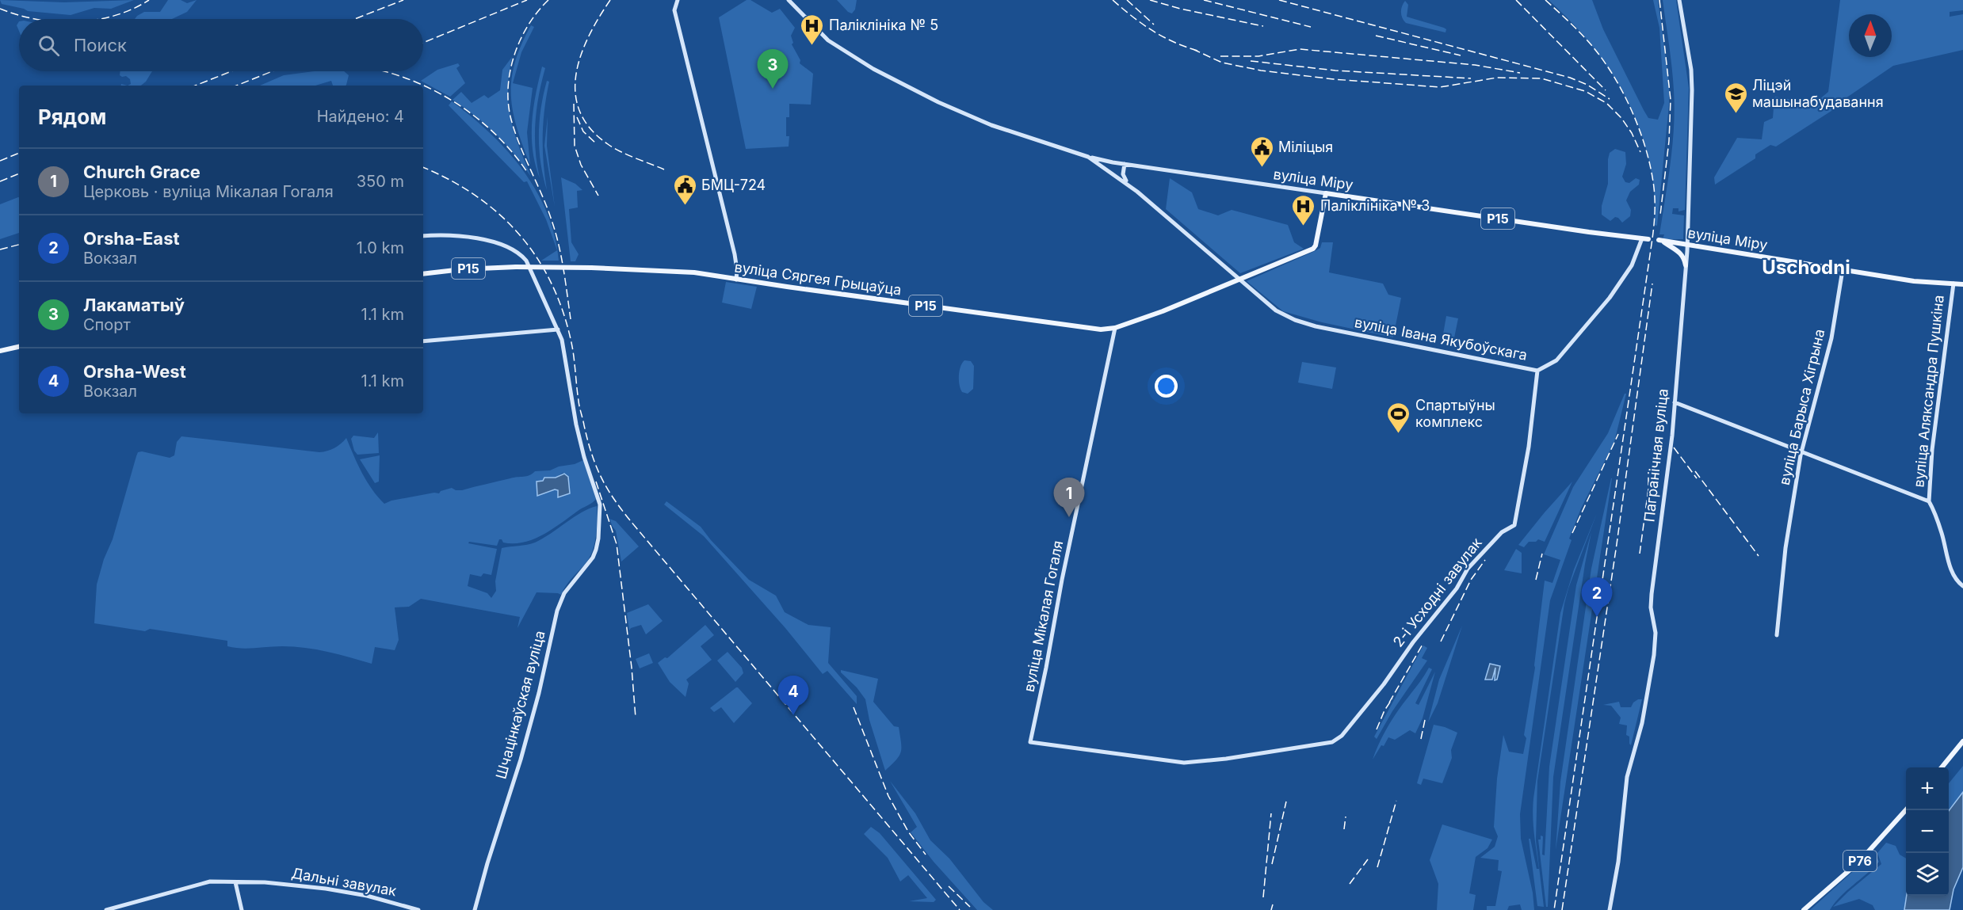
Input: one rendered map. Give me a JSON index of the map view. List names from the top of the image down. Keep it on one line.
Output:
{"streets":{"main road":["вуліца Міру","Р15","вуліца Сяргея Грыцаўца","Р76"],"street":["вуліца Івана Якубоўскага","вуліца Аляксандра Пушкіна","вуліца Барыса Хігрына","Пагранічная вуліца","2-і Усходні завулак","вуліца Мікалая Гогаля","Шчацінкаўская вуліца","Дальні завулак"]},"crossings":[["вуліца Міру","Р15"],["вуліца Міру","вуліца Івана Якубоўскага"],["вуліца Міру","вуліца Аляксандра Пушкіна"],["вуліца Міру","вуліца Барыса Хігрына"],["вуліца Міру","Пагранічная вуліца"],["Р15","вуліца Сяргея Грыцаўца"],["Р15","вуліца Івана Якубоўскага"],["Р15","вуліца Мікалая Гогаля"],["вуліца Сяргея Грыцаўца","вуліца Мікалая Гогаля"],["вуліца Івана Якубоўскага","2-і Усходні завулак"],["2-і Усходні завулак","вуліца Мікалая Гогаля"]],"districts":["Uschodni"],"places":{"hospital":["Паліклініка № 5","Паліклініка № 3"],"school or university":["Ліцэй машынабудавання"],"public building":["Міліцыя","БМЦ-724"],"sports":["Спартыўны комплекс"]},"north":"top","page":{"search":"Поиск","pins":["3","1","2","4"],"heading":["Рядом","Найдено: 4"],"list":[{"mark":"1","name":"Church Grace","note":"Церковь · вуліца Мікалая Гогаля","value":"350 m"},{"mark":"2","name":"Orsha-East","note":"Вокзал","value":"1.0 km"},{"mark":"3","name":"Лакаматыў","note":"Спорт","value":"1.1 km"},{"mark":"4","name":"Orsha-West","note":"Вокзал","value":"1.1 km"}],"map_buttons":["+","−"]}}
